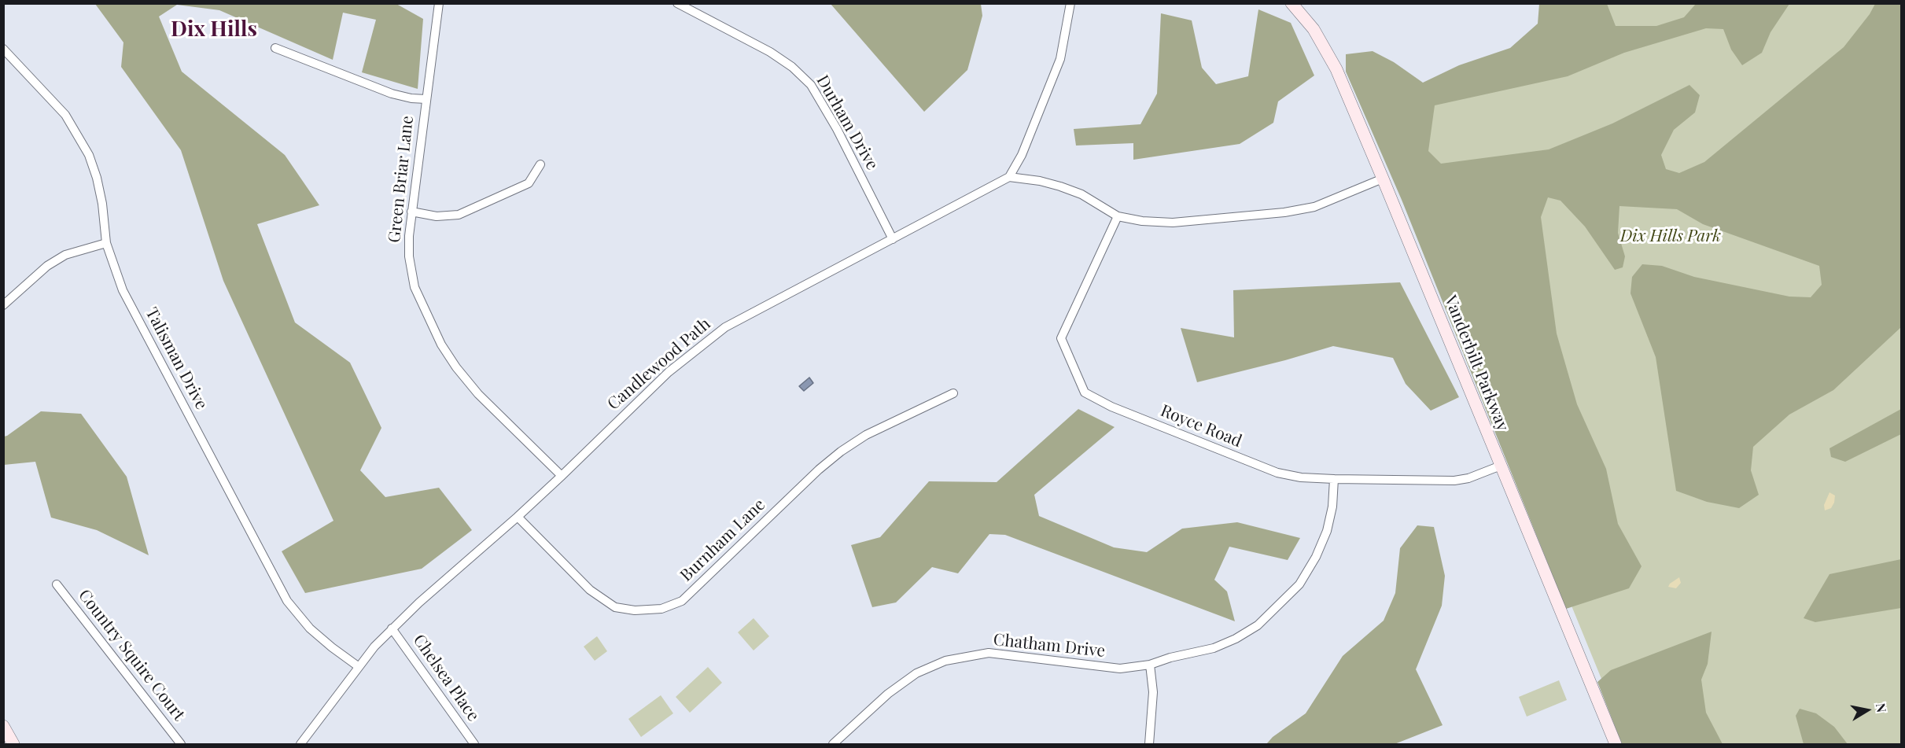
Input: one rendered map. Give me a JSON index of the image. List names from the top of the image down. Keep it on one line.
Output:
{"streets":{"main road":["Vanderbilt Parkway"],"street":["Durham Drive","Green Briar Lane","Talisman Drive","Candlewood Path","Royce Road","Burnham Lane","Chatham Drive","Country Squire Court","Chelsea Place"]},"crossings":[["Durham Drive","Candlewood Path"],["Green Briar Lane","Candlewood Path"],["Talisman Drive","Candlewood Path"],["Vanderbilt Parkway","Royce Road"],["Candlewood Path","Burnham Lane"],["Candlewood Path","Chelsea Place"],["Royce Road","Chatham Drive"]],"districts":["Dix Hills"],"parks":["Dix Hills Park"],"north":"right"}
